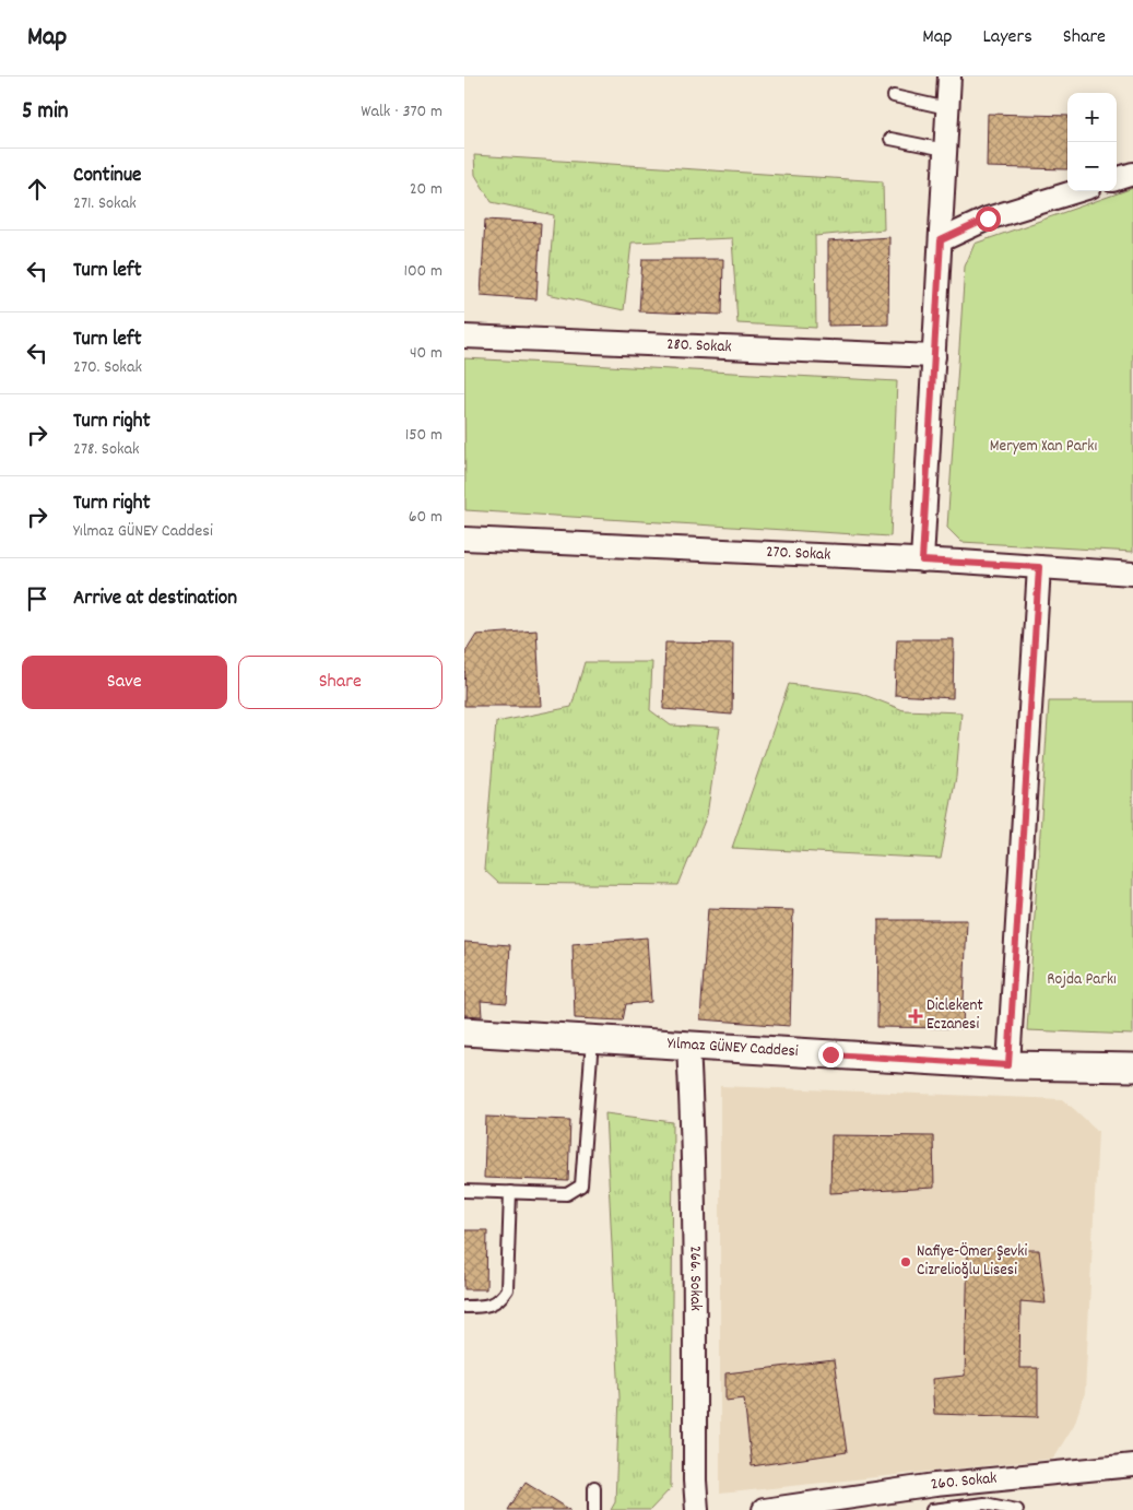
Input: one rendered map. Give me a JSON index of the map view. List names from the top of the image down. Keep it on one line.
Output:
{"streets":{"street":["280. Sokak","270. Sokak","Yılmaz GÜNEY Caddesi","266. Sokak","260. Sokak"]},"crossings":[["Yılmaz GÜNEY Caddesi","266. Sokak"]],"parks":["Meryem Xan Parkı","Rojda Parkı"],"places":{"health":["Diclekent Eczanesi"],"other":["Nafiye-Ömer Şevki Cizrelioğlu Lisesi"]},"page":{"header":"Map","nav":["Map","Layers","Share"],"heading":["5 min","Walk · 370 m"],"map_buttons":["+","−"],"list":[["Continue","271. Sokak","20 m"],["Turn left","100 m"],["Turn left","270. Sokak","40 m"],["Turn right","278. Sokak","150 m"],["Turn right","Yılmaz GÜNEY Caddesi","60 m"],"Arrive at destination"],"buttons":["Save","Share"]}}
